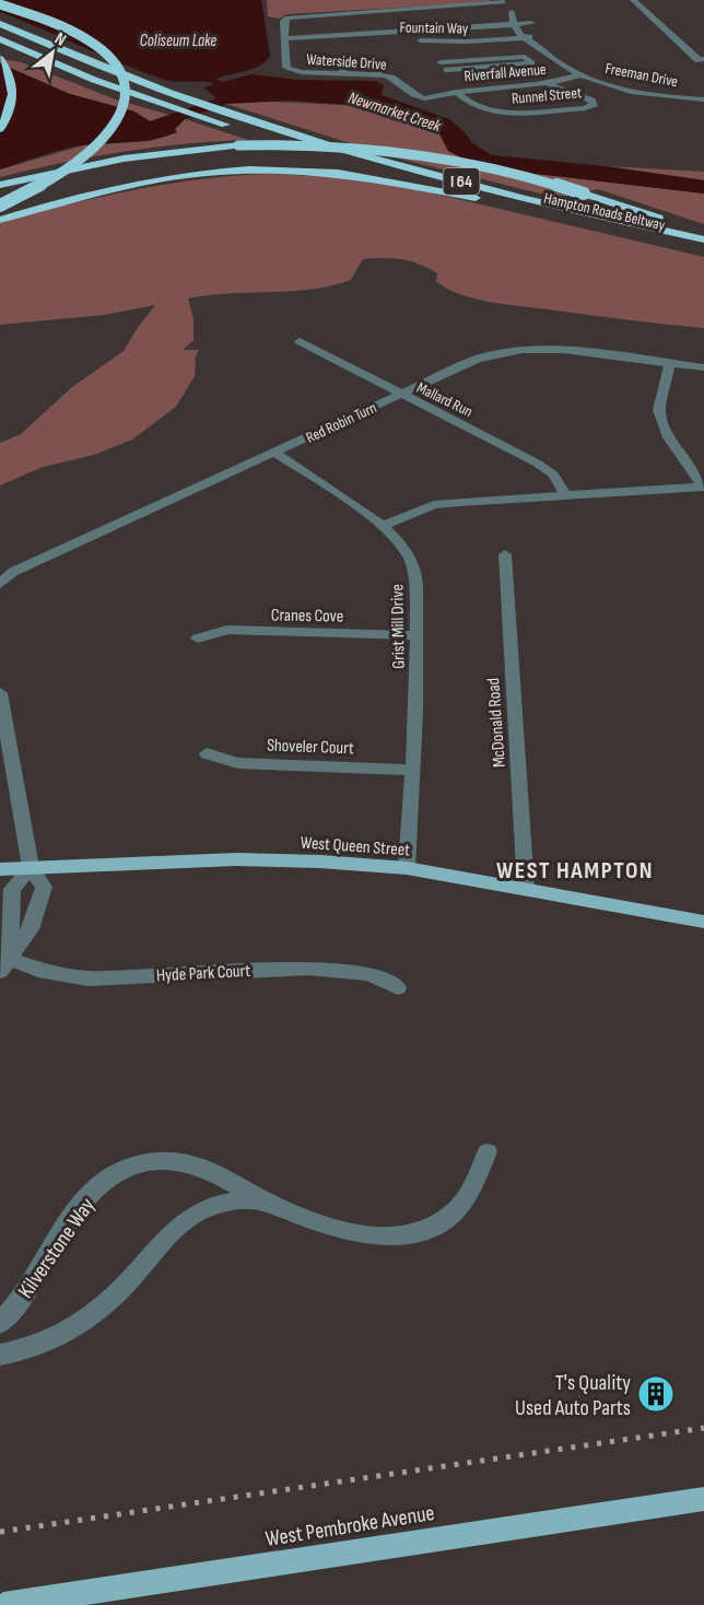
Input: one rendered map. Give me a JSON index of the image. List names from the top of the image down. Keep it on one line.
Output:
{"streets":{"highway":["I 64","Hampton Roads Beltway"],"main road":["West Queen Street","West Pembroke Avenue"],"street":["Fountain Way","Waterside Drive","Riverfall Avenue","Freeman Drive","Runnel Street","Mallard Run","Red Robin Turn","Cranes Cove","Grist Mill Drive","McDonald Road","Shoveler Court","Hyde Park Court","Kilverstone Way"]},"crossings":[["Fountain Way","Waterside Drive"],["Fountain Way","Freeman Drive"],["Waterside Drive","Riverfall Avenue"],["Waterside Drive","Freeman Drive"],["Riverfall Avenue","Freeman Drive"],["Riverfall Avenue","Runnel Street"],["I 64","Hampton Roads Beltway"],["Mallard Run","Red Robin Turn"],["Red Robin Turn","Grist Mill Drive"],["Cranes Cove","Grist Mill Drive"],["Grist Mill Drive","Shoveler Court"],["Grist Mill Drive","West Queen Street"],["McDonald Road","West Queen Street"]],"districts":["WEST HAMPTON"],"water":["Coliseum Lake","Newmarket Creek"],"places":{"building":["T's Quality Used Auto Parts"]},"north":"top right"}
